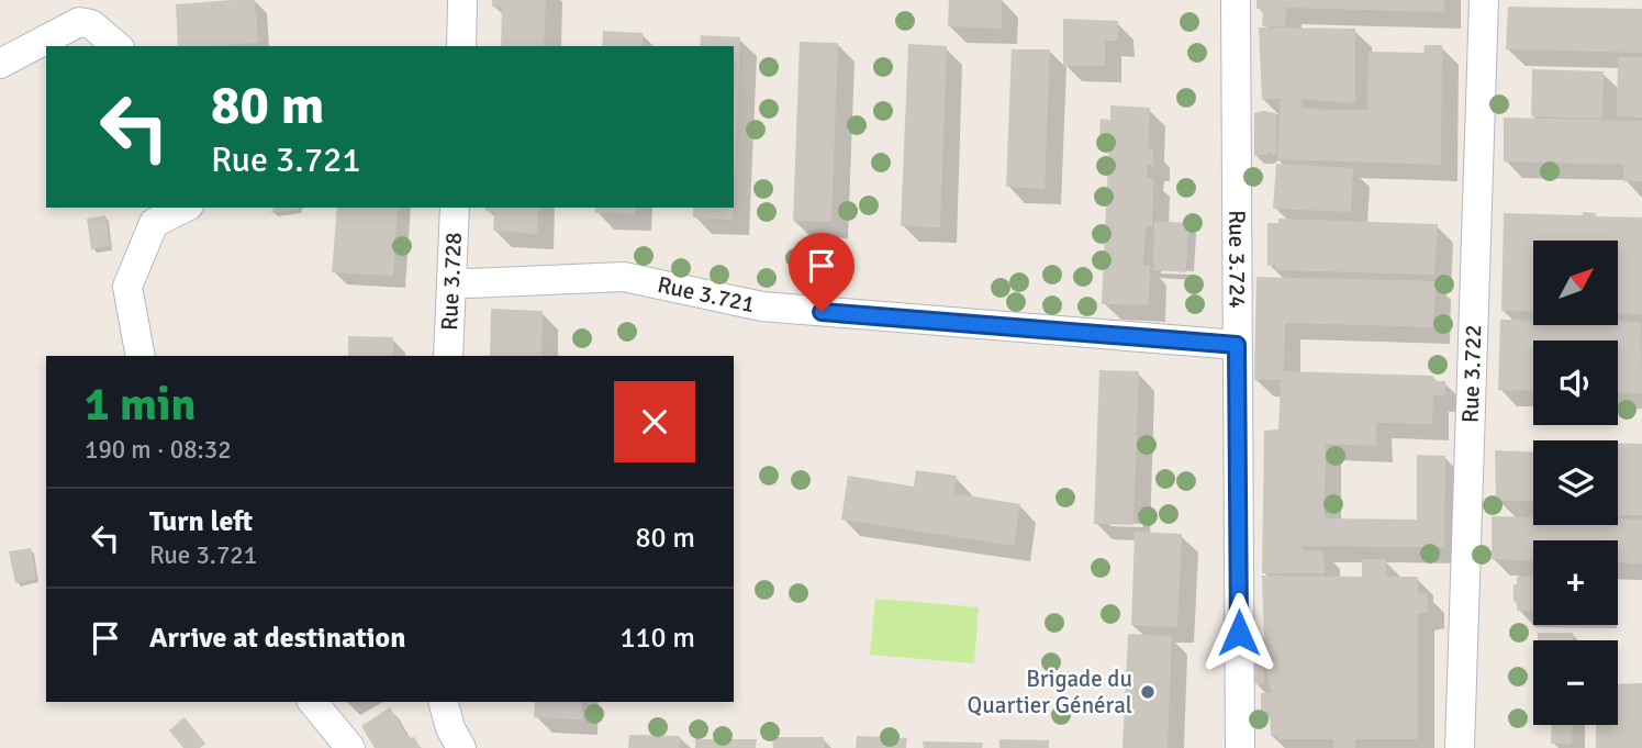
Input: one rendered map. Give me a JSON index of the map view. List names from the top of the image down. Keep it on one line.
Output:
{"streets":{"street":["Rue 3.724","Rue 3.728","Rue 3.721","Rue 3.722"]},"crossings":[["Rue 3.724","Rue 3.721"],["Rue 3.728","Rue 3.721"]],"places":["Brigade du Quartier Général"],"north":"top right","page":{"turn":["80 m","Rue 3.721"],"map_buttons":["+","−"],"heading":["1 min","190 m · 08:32"],"list":[{"name":"Turn left","note":"Rue 3.721","value":"80 m"},{"name":"Arrive at destination","value":"110 m"}]}}
